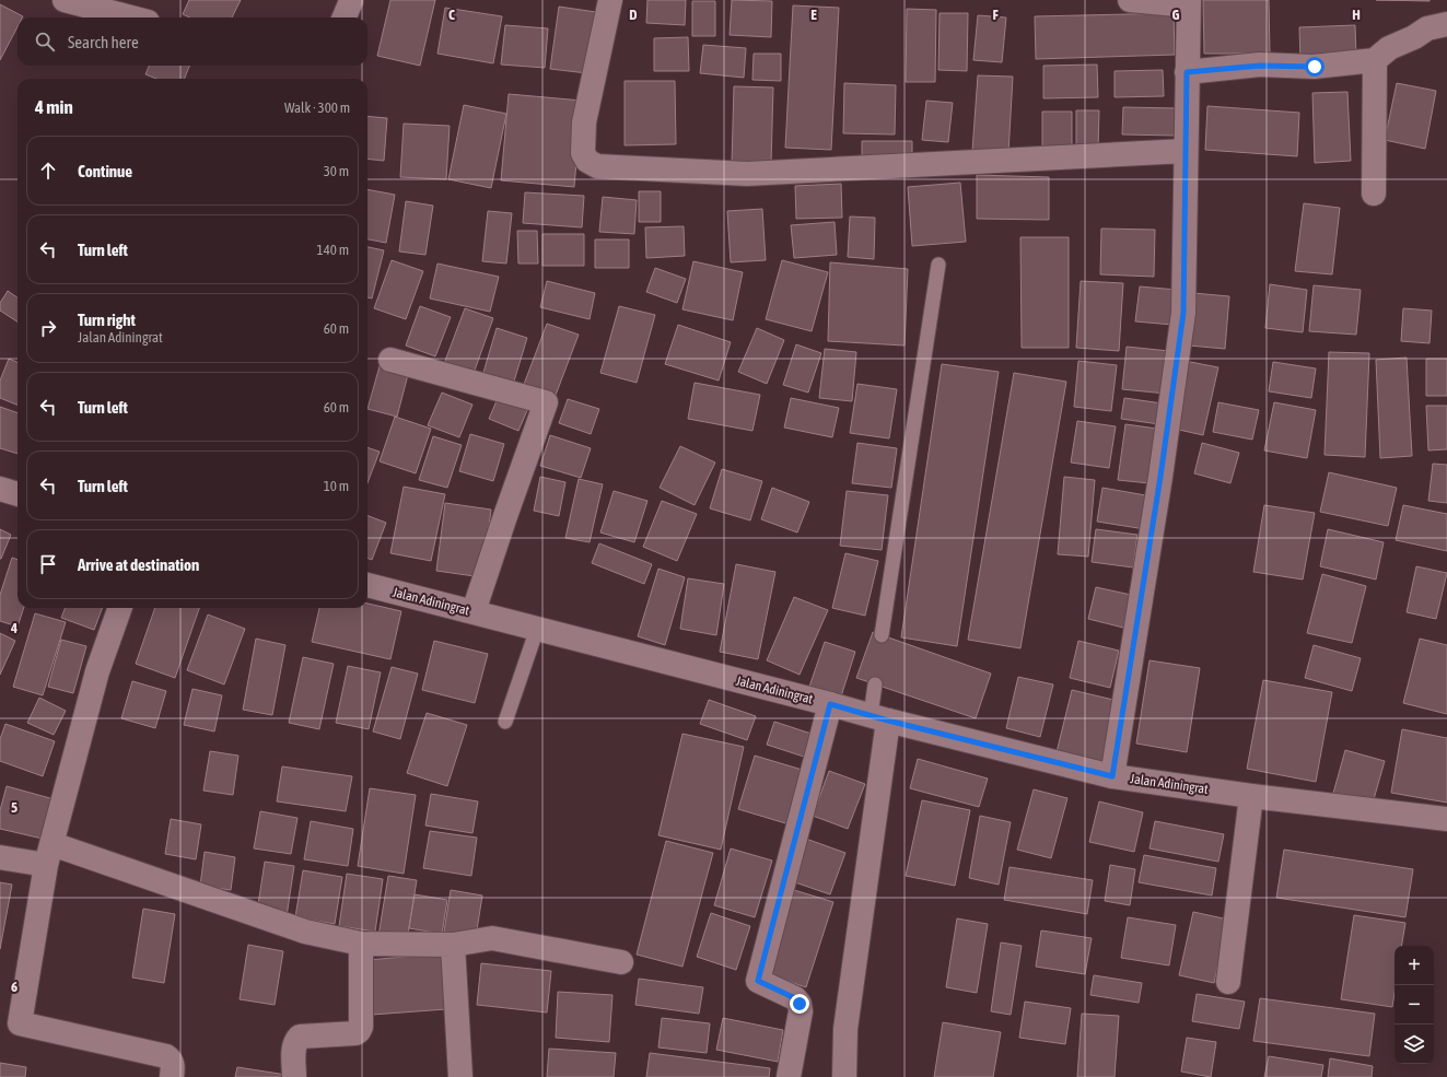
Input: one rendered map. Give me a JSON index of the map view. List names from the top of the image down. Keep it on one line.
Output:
{"streets":{"street":["Jalan Adiningrat"]},"page":{"search":"Search here","heading":["4 min","Walk · 300 m"],"list":[["Continue","30 m"],["Turn left","140 m"],["Turn right","Jalan Adiningrat","60 m"],["Turn left","60 m"],["Turn left","10 m"],"Arrive at destination"],"map_buttons":["+","−"]},"grid":{"columns":["C","D","E","F","G","H"],"rows":["4","5","6"]}}
